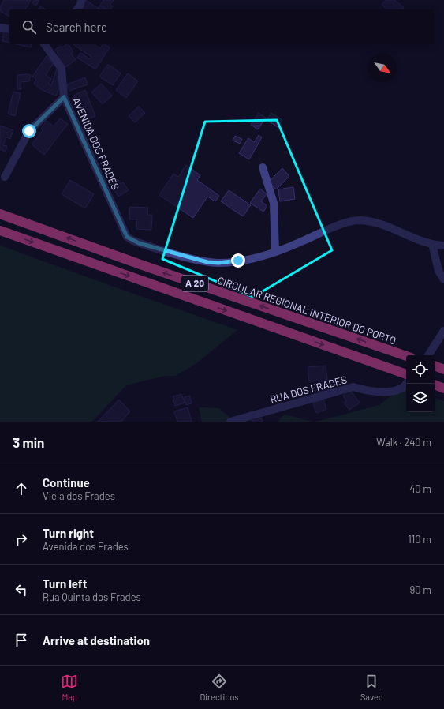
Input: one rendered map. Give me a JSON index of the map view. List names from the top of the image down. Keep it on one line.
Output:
{"streets":{"highway":["A 20","CIRCULAR REGIONAL INTERIOR DO PORTO"],"street":["AVENIDA DOS FRADES","RUA DOS FRADES"]},"north":"bottom right","page":{"search":"Search here","heading":["3 min","Walk · 240 m"],"list":[["Continue","Viela dos Frades","40 m"],["Turn right","Avenida dos Frades","110 m"],["Turn left","Rua Quinta dos Frades","90 m"],"Arrive at destination"],"nav":["Map","Directions","Saved"]}}
